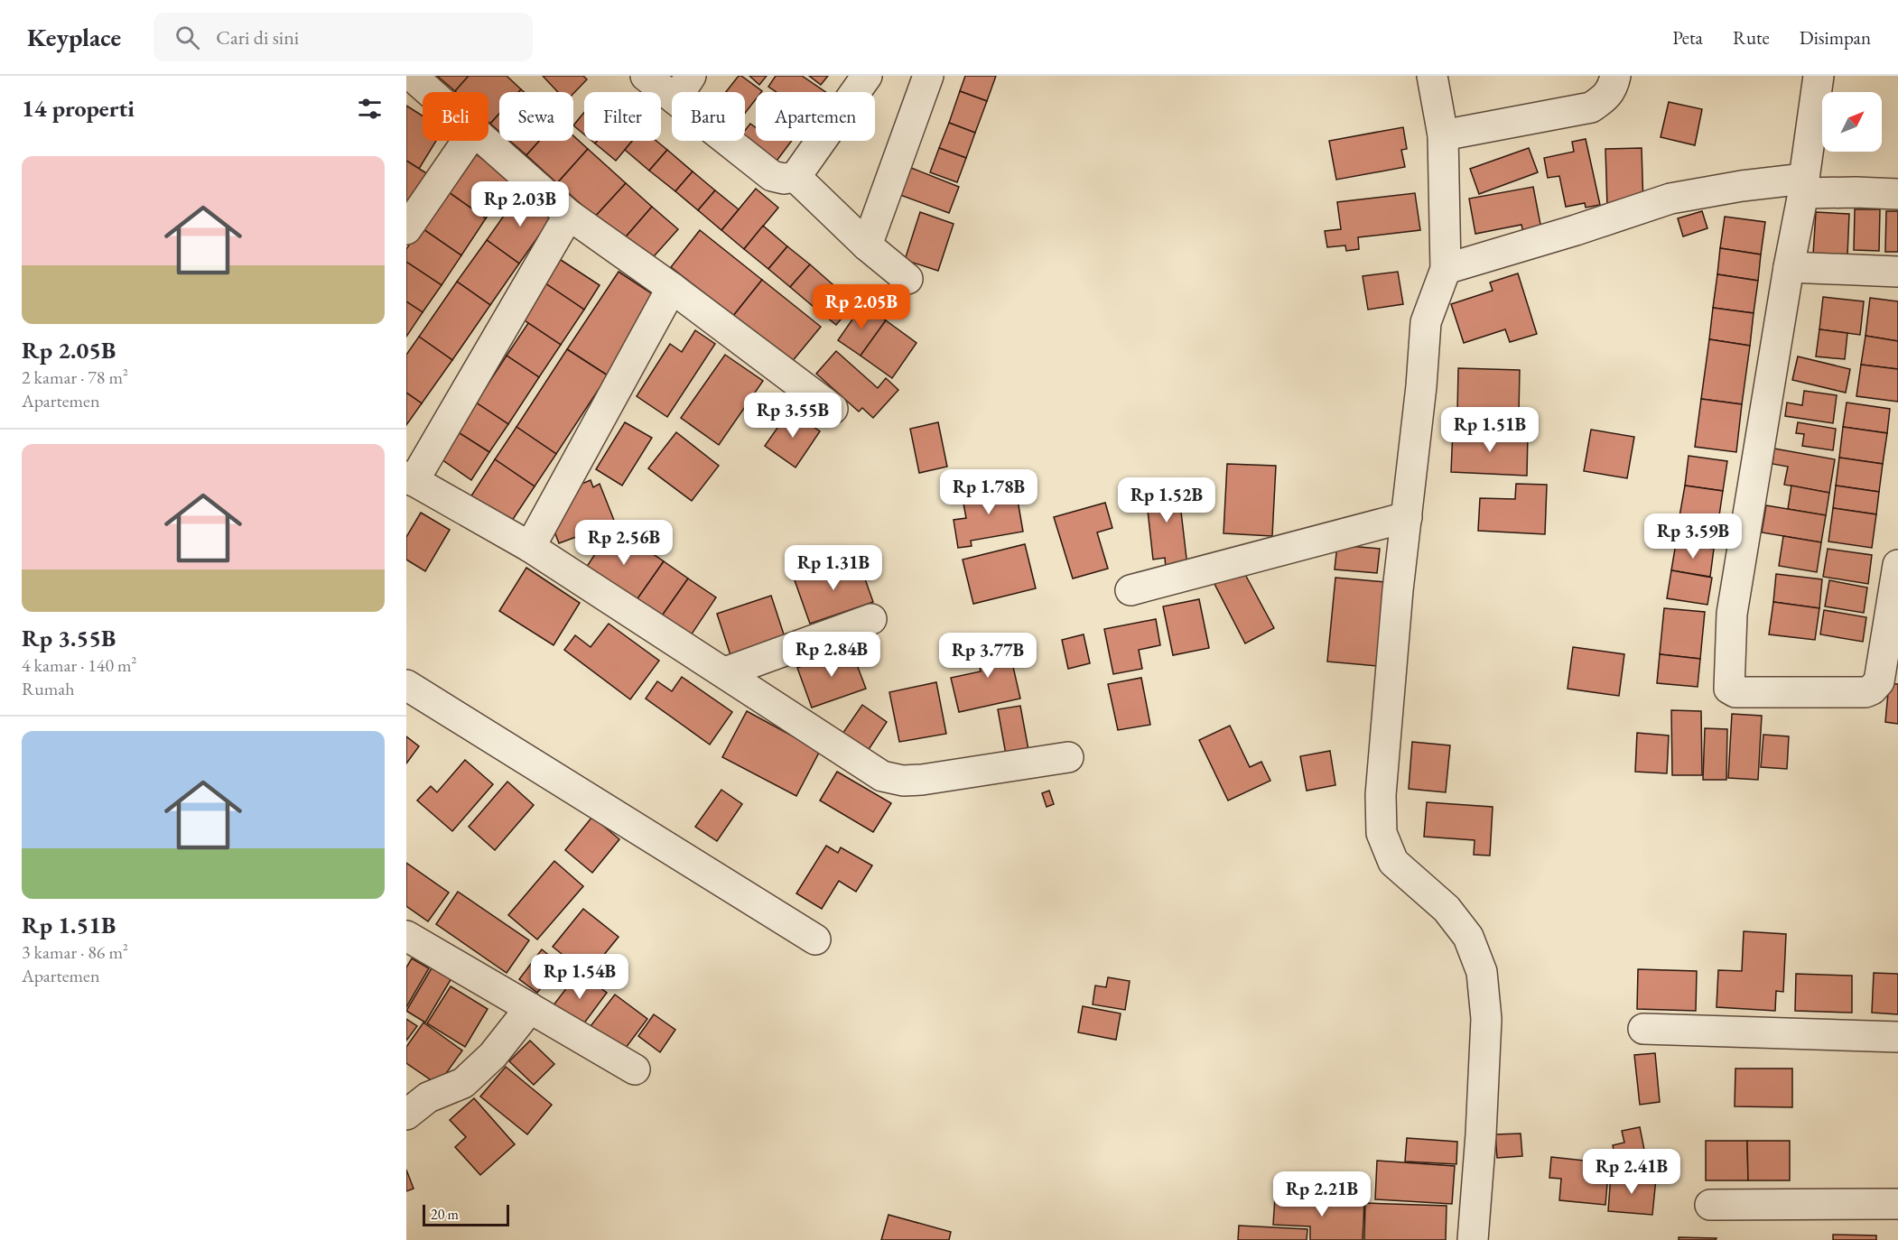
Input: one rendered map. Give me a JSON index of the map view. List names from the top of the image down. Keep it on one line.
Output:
{"scale_bar":"20 m","north":"top right","page":{"header":"Keyplace","search":"Cari di sini","nav":["Peta","Rute","Disimpan"],"heading":"14 properti","chip":["Beli","Sewa","Filter","Baru","Apartemen"],"list":[{"name":"Rp 2.05B","note":"2 kamar · 78 m² · Apartemen"},{"name":"Rp 3.55B","note":"4 kamar · 140 m² · Rumah"},{"name":"Rp 1.51B","note":"3 kamar · 86 m² · Apartemen"}],"price":["Rp 2.03B","Rp 2.05B","Rp 3.55B","Rp 1.51B","Rp 1.78B","Rp 1.52B","Rp 3.59B","Rp 2.56B","Rp 1.31B","Rp 2.84B","Rp 3.77B","Rp 1.54B","Rp 2.41B","Rp 2.21B"],"scale":"20 m"}}
